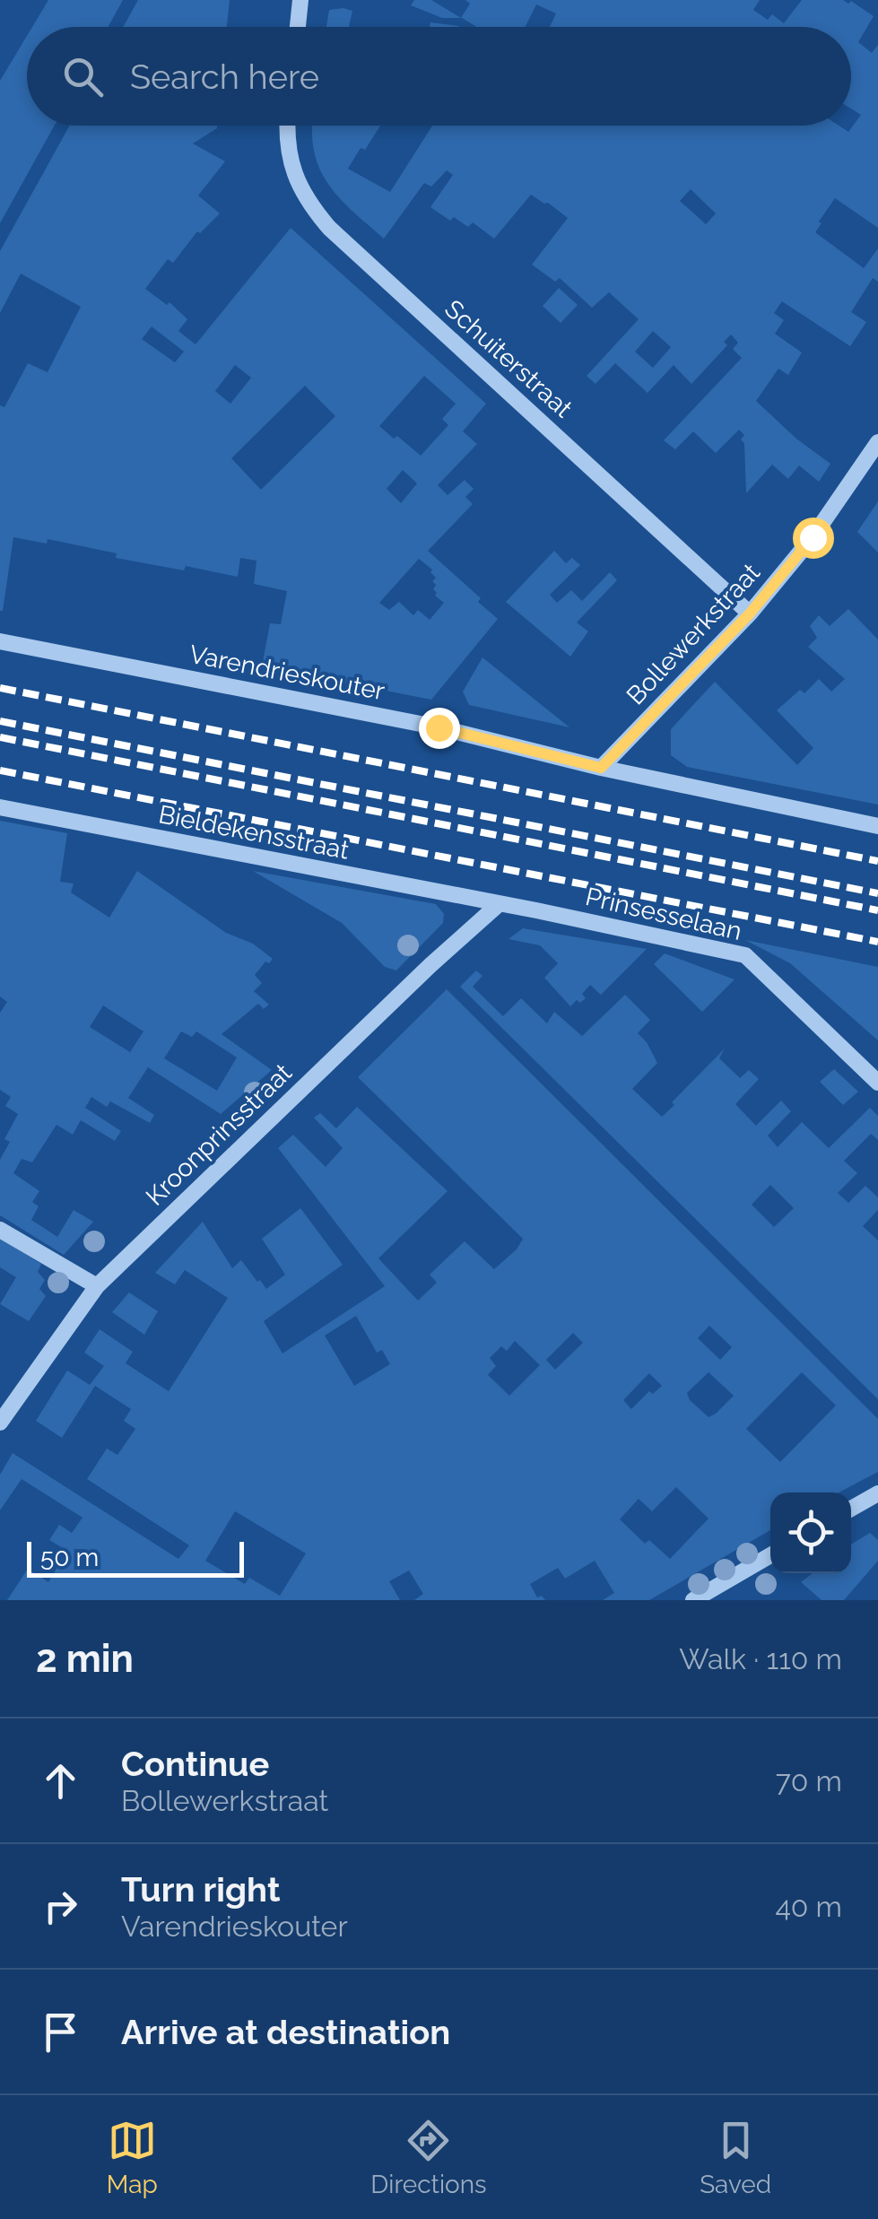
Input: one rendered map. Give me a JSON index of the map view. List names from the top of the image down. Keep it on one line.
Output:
{"streets":{"street":["Schuiterstraat","Bollewerkstraat","Varendrieskouter","Bieldekensstraat","Prinsesselaan","Kroonprinsstraat"]},"crossings":[["Schuiterstraat","Bollewerkstraat"],["Bollewerkstraat","Varendrieskouter"],["Bieldekensstraat","Prinsesselaan"],["Bieldekensstraat","Kroonprinsstraat"],["Prinsesselaan","Kroonprinsstraat"]],"scale_bar":"50 m","page":{"search":"Search here","scale":"50 m","heading":["2 min","Walk · 110 m"],"list":[["Continue","Bollewerkstraat","70 m"],["Turn right","Varendrieskouter","40 m"],"Arrive at destination"],"nav":["Map","Directions","Saved"]}}
